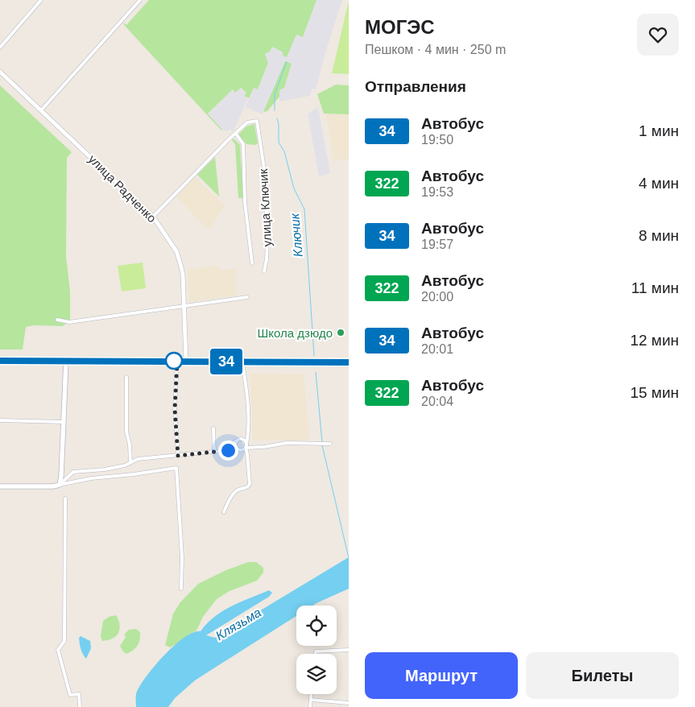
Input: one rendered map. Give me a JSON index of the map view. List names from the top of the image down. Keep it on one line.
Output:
{"streets":{"street":["улица Радченко","улица Ключик"]},"crossings":[["улица Радченко","улица Ключик"]],"water":["Ключик","Клязьма"],"places":["Школа дзюдо"],"lines":["bus line 34"],"page":{"on_map":"34","heading":[["МОГЭС","Пешком · 4 мин · 250 m"],"Отправления"],"list":[{"mark":"34","name":"Автобус","note":"19:50","value":"1 мин"},{"mark":"322","name":"Автобус","note":"19:53","value":"4 мин"},{"mark":"34","name":"Автобус","note":"19:57","value":"8 мин"},{"mark":"322","name":"Автобус","note":"20:00","value":"11 мин"},{"mark":"34","name":"Автобус","note":"20:01","value":"12 мин"},{"mark":"322","name":"Автобус","note":"20:04","value":"15 мин"}],"buttons":["Маршрут","Билеты"]}}
